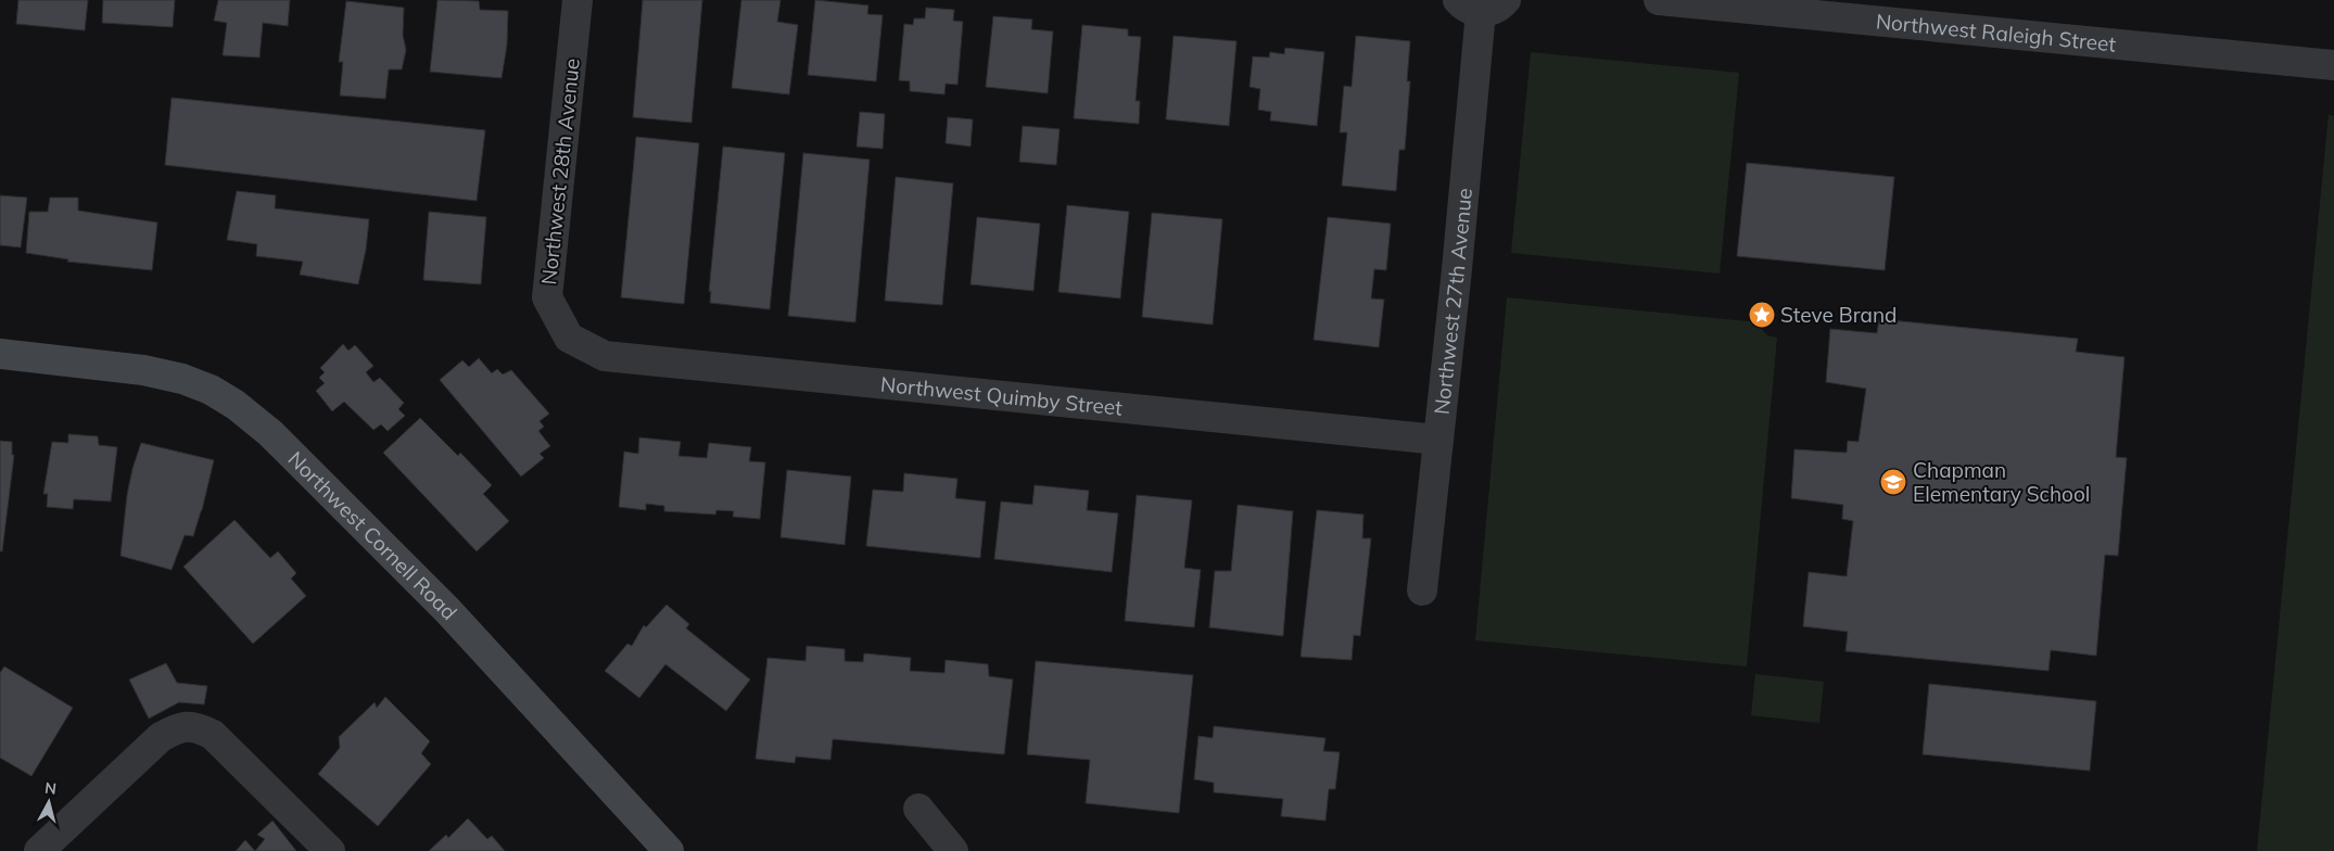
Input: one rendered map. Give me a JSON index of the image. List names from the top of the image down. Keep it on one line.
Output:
{"streets":{"main road":["Northwest Cornell Road"],"street":["Northwest Raleigh Street","Northwest 28th Avenue","Northwest 27th Avenue","Northwest Quimby Street"]},"crossings":[["Northwest 28th Avenue","Northwest Quimby Street"],["Northwest 27th Avenue","Northwest Quimby Street"]],"places":{"place":["Steve Brand"],"school or university":["Chapman Elementary School"]},"north":"top"}
